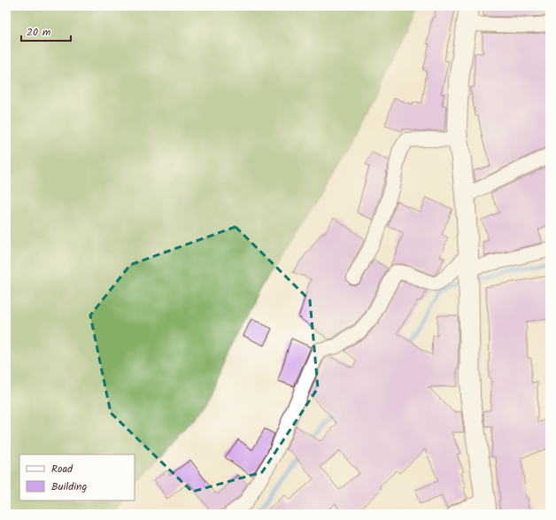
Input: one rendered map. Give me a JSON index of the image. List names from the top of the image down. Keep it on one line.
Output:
{"legend":["Road","Building"],"scale_bar":"20 m"}
